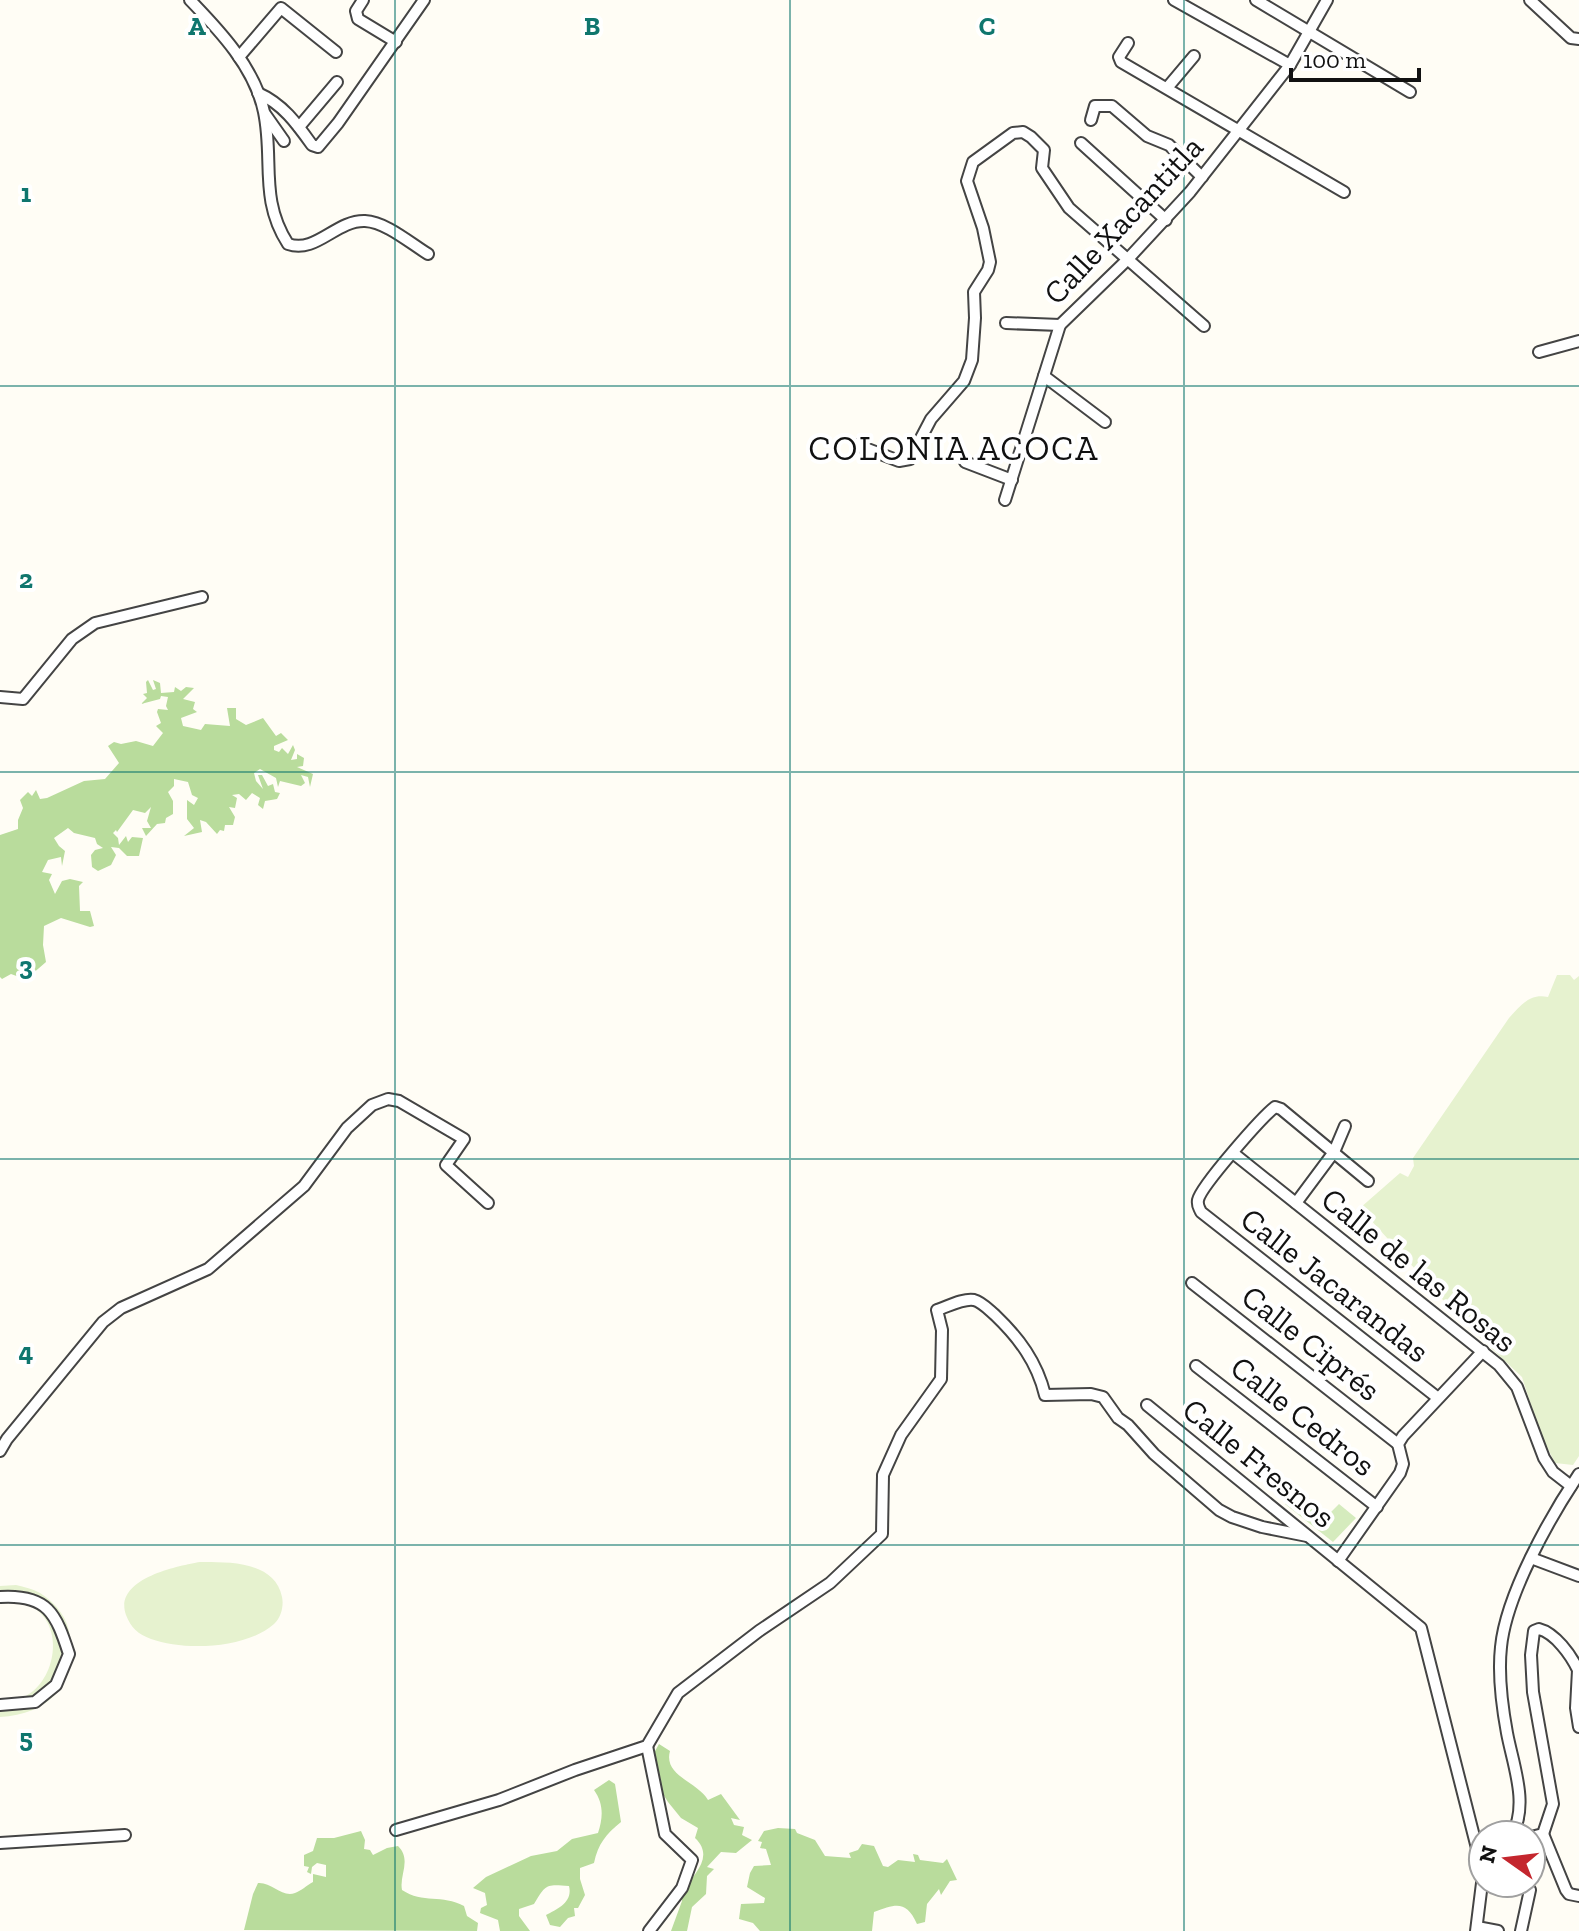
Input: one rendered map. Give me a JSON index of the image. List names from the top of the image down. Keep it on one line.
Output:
{"streets":{"street":["Calle Xacantitla","Calle de las Rosas","Calle Jacarandas","Calle Ciprés","Calle Cedros","Calle Fresnos"]},"crossings":[["Calle de las Rosas","Calle Jacarandas"]],"districts":["COLONIA ACOCA"],"scale_bar":"100 m","north":"left","grid":{"columns":["A","B","C"],"rows":["1","2","3","4","5"]}}
